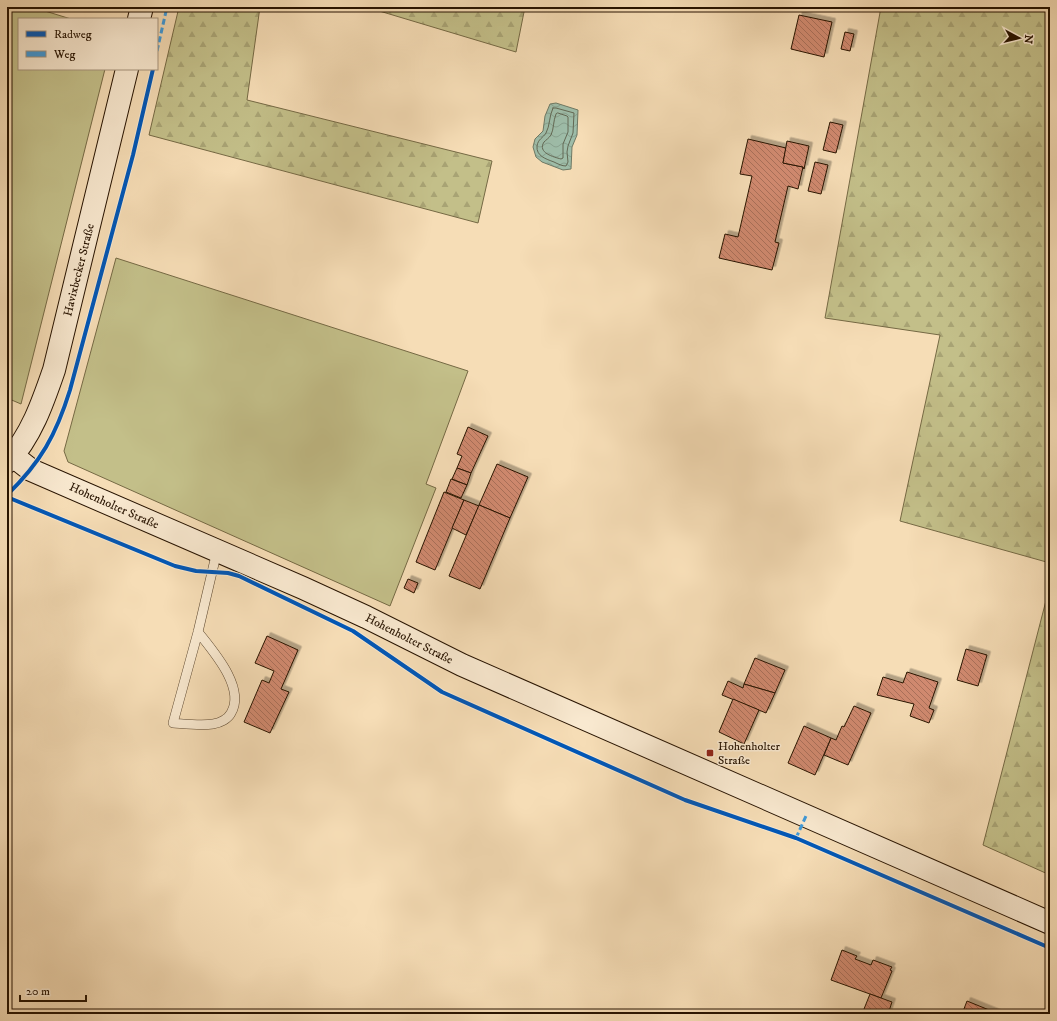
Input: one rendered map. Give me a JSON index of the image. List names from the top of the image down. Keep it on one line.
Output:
{"streets":{"main road":["Havixbecker Straße","Hohenholter Straße"]},"crossings":[["Havixbecker Straße","Hohenholter Straße"]],"places":{"transit":["Hohenholter Straße"]},"legend":["Radweg","Weg"],"scale_bar":"20 m","north":"right"}
